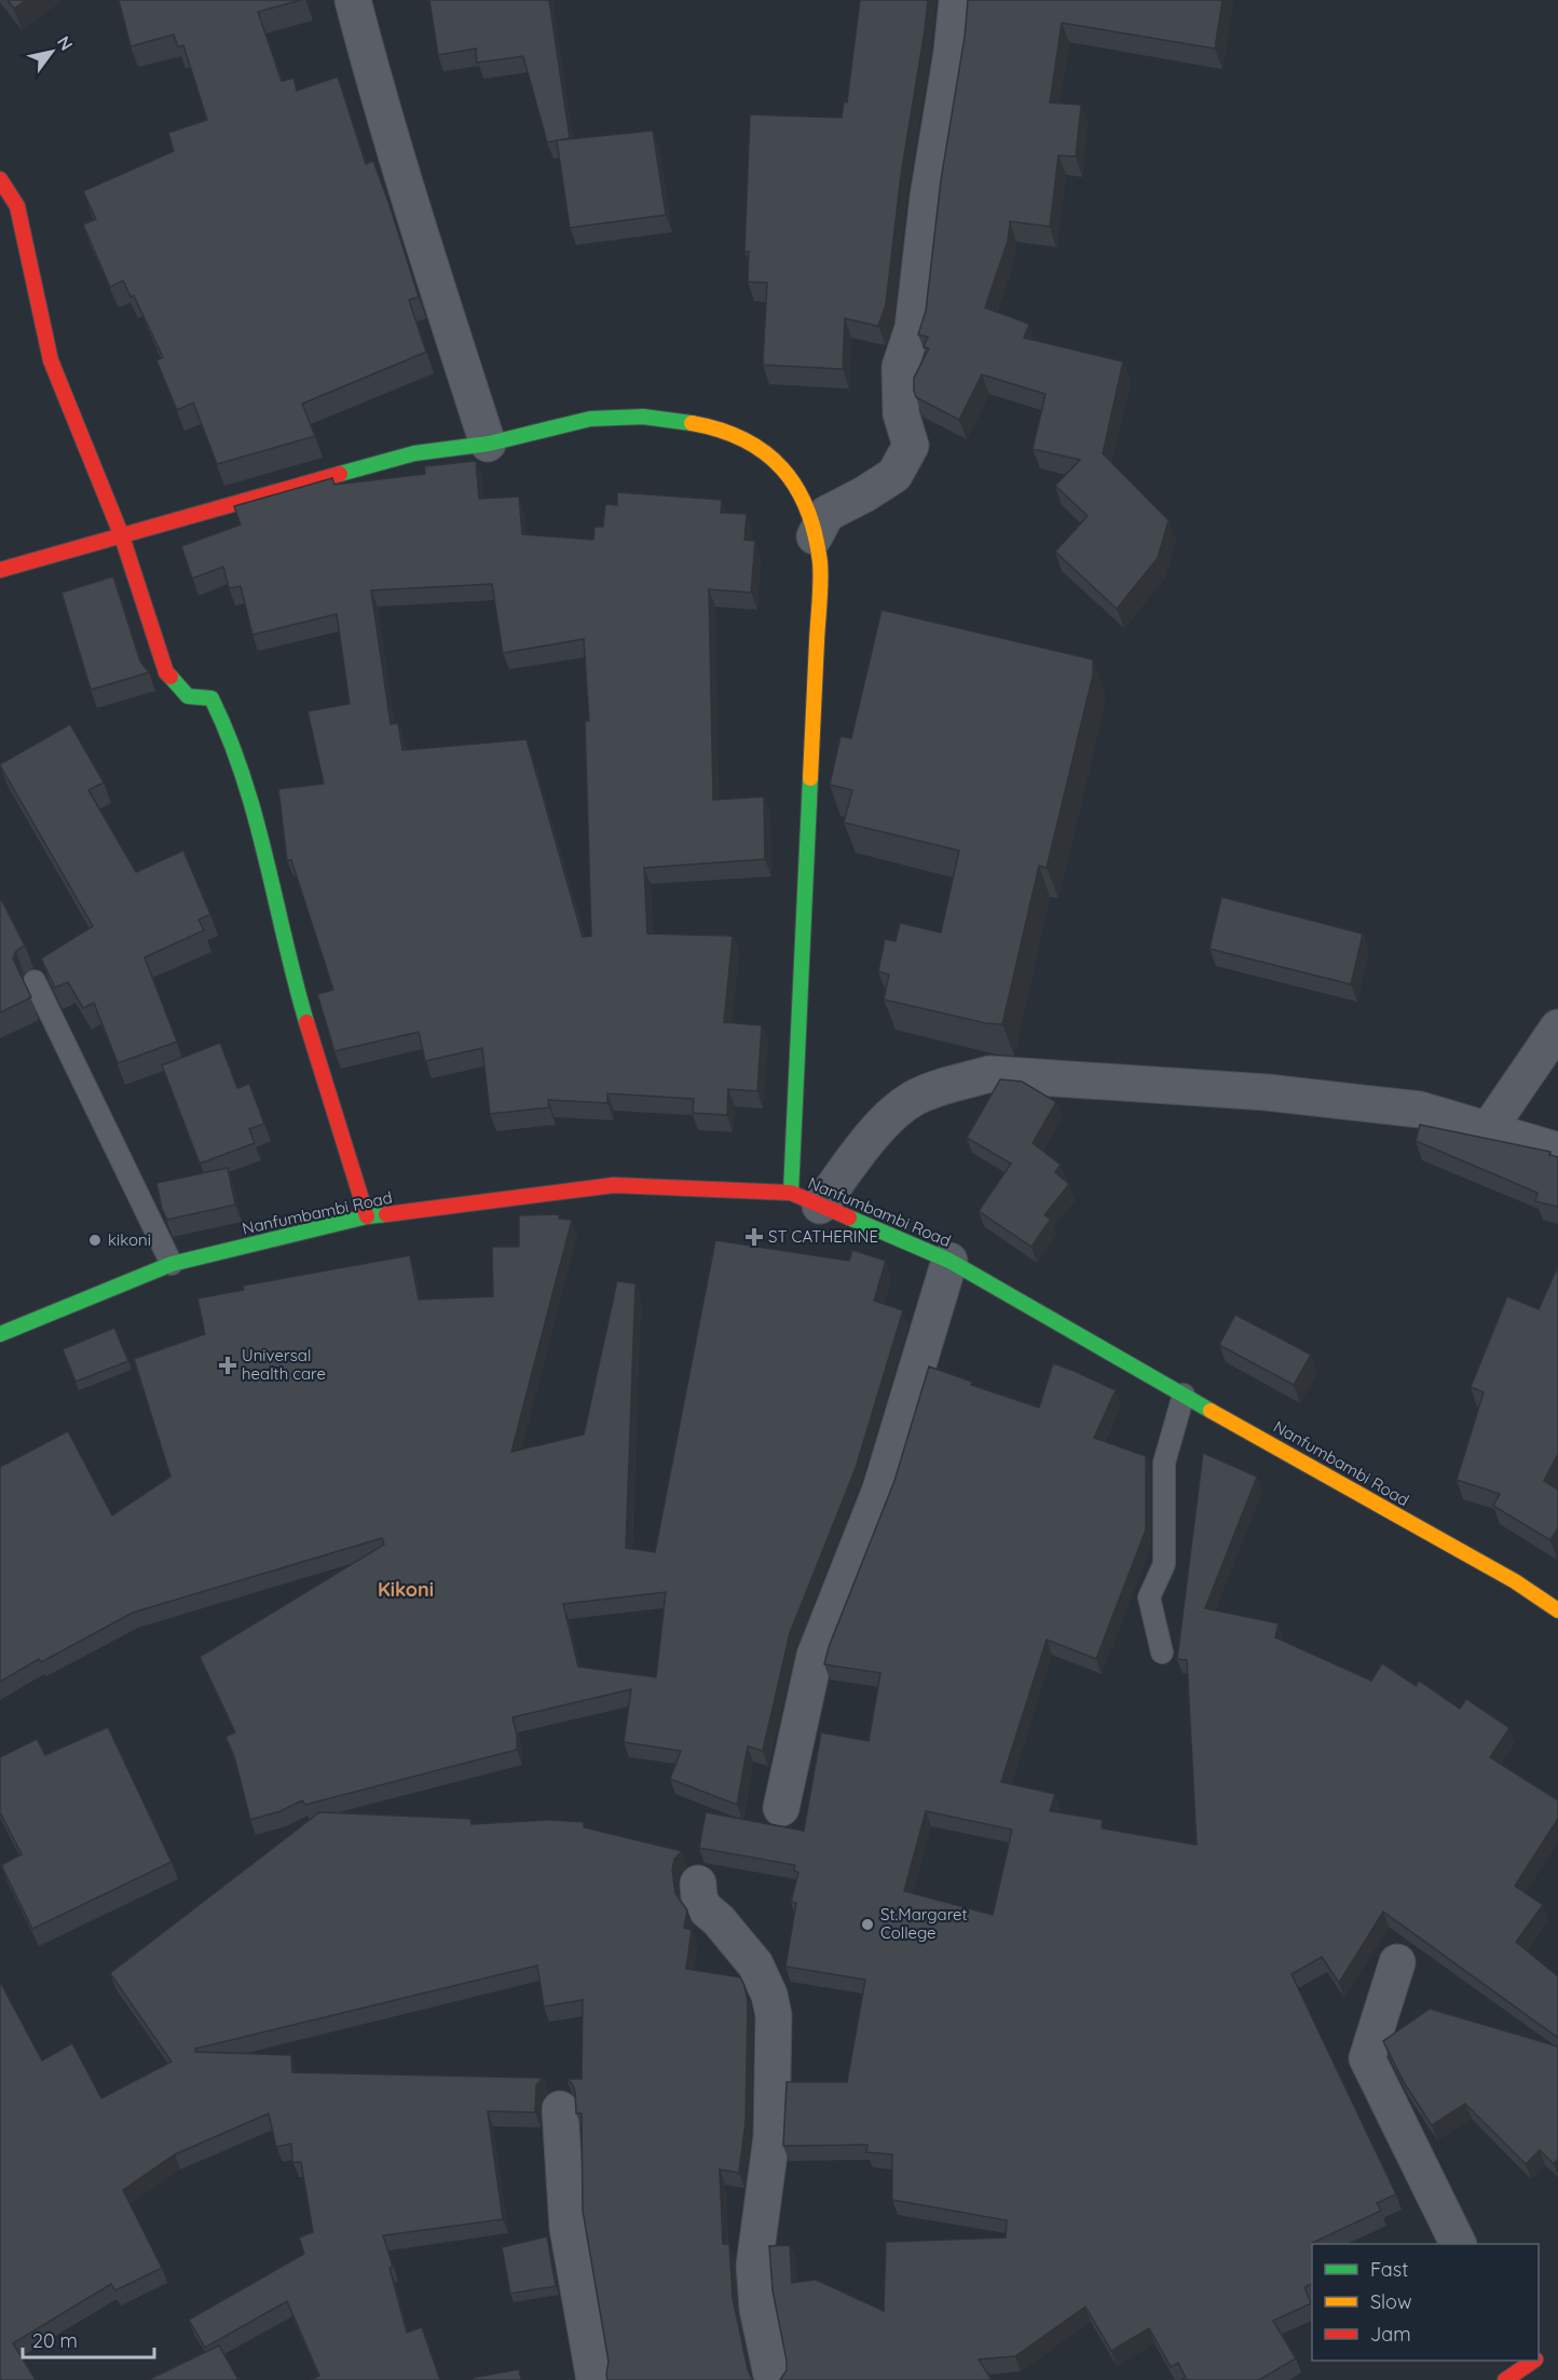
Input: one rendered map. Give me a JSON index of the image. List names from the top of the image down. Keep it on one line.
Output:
{"streets":{"street":["Nanfumbambi Road"]},"districts":["Kikoni"],"places":{"health":["ST CATHERINE","Universal health care"],"other":["kikoni","St.Margaret College"]},"legend":["Fast","Slow","Jam"],"scale_bar":"20 m","north":"top right"}
